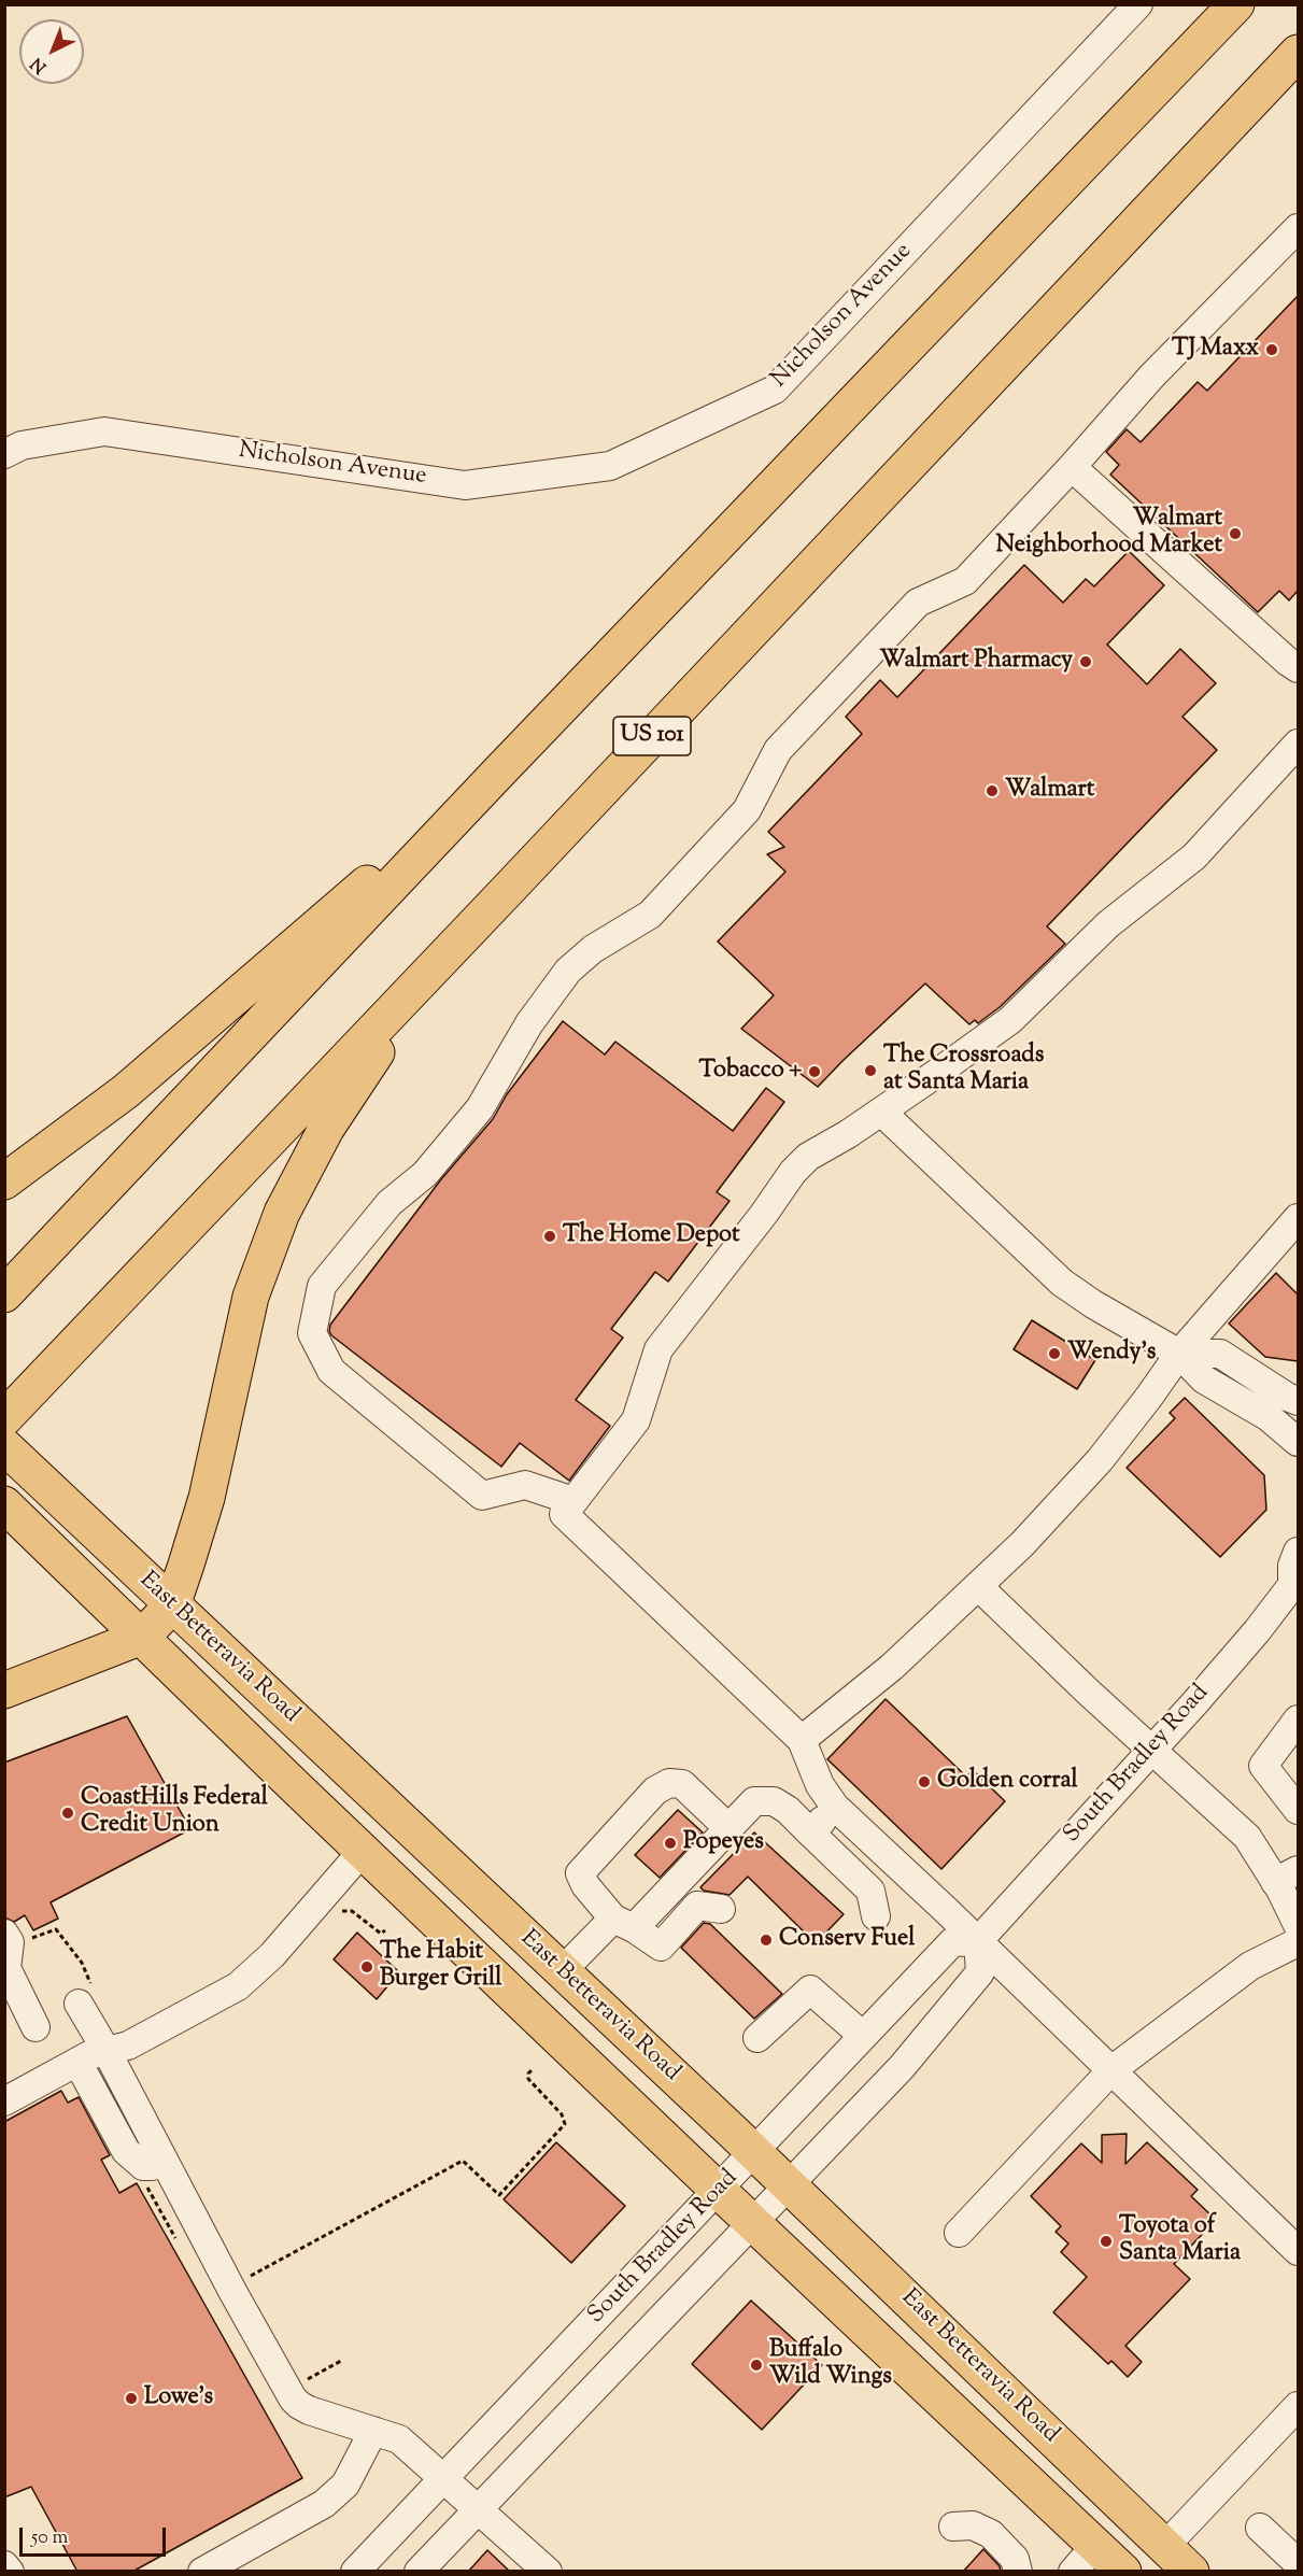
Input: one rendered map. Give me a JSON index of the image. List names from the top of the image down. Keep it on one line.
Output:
{"streets":{"highway":["US 101","East Betteravia Road"],"street":["Nicholson Avenue","South Bradley Road"]},"crossings":[["East Betteravia Road","South Bradley Road"]],"places":["TJ Maxx","Walmart Neighborhood Market","Walmart Pharmacy","Walmart","The Crossroads at Santa Maria","Tobacco +","The Home Depot","Wendy's","Golden corral","CoastHills Federal Credit Union","Popeyes","Conserv Fuel","The Habit Burger Grill","Toyota of Santa Maria","Buffalo Wild Wings","Lowe's"],"scale_bar":"50 m","north":"bottom left"}
